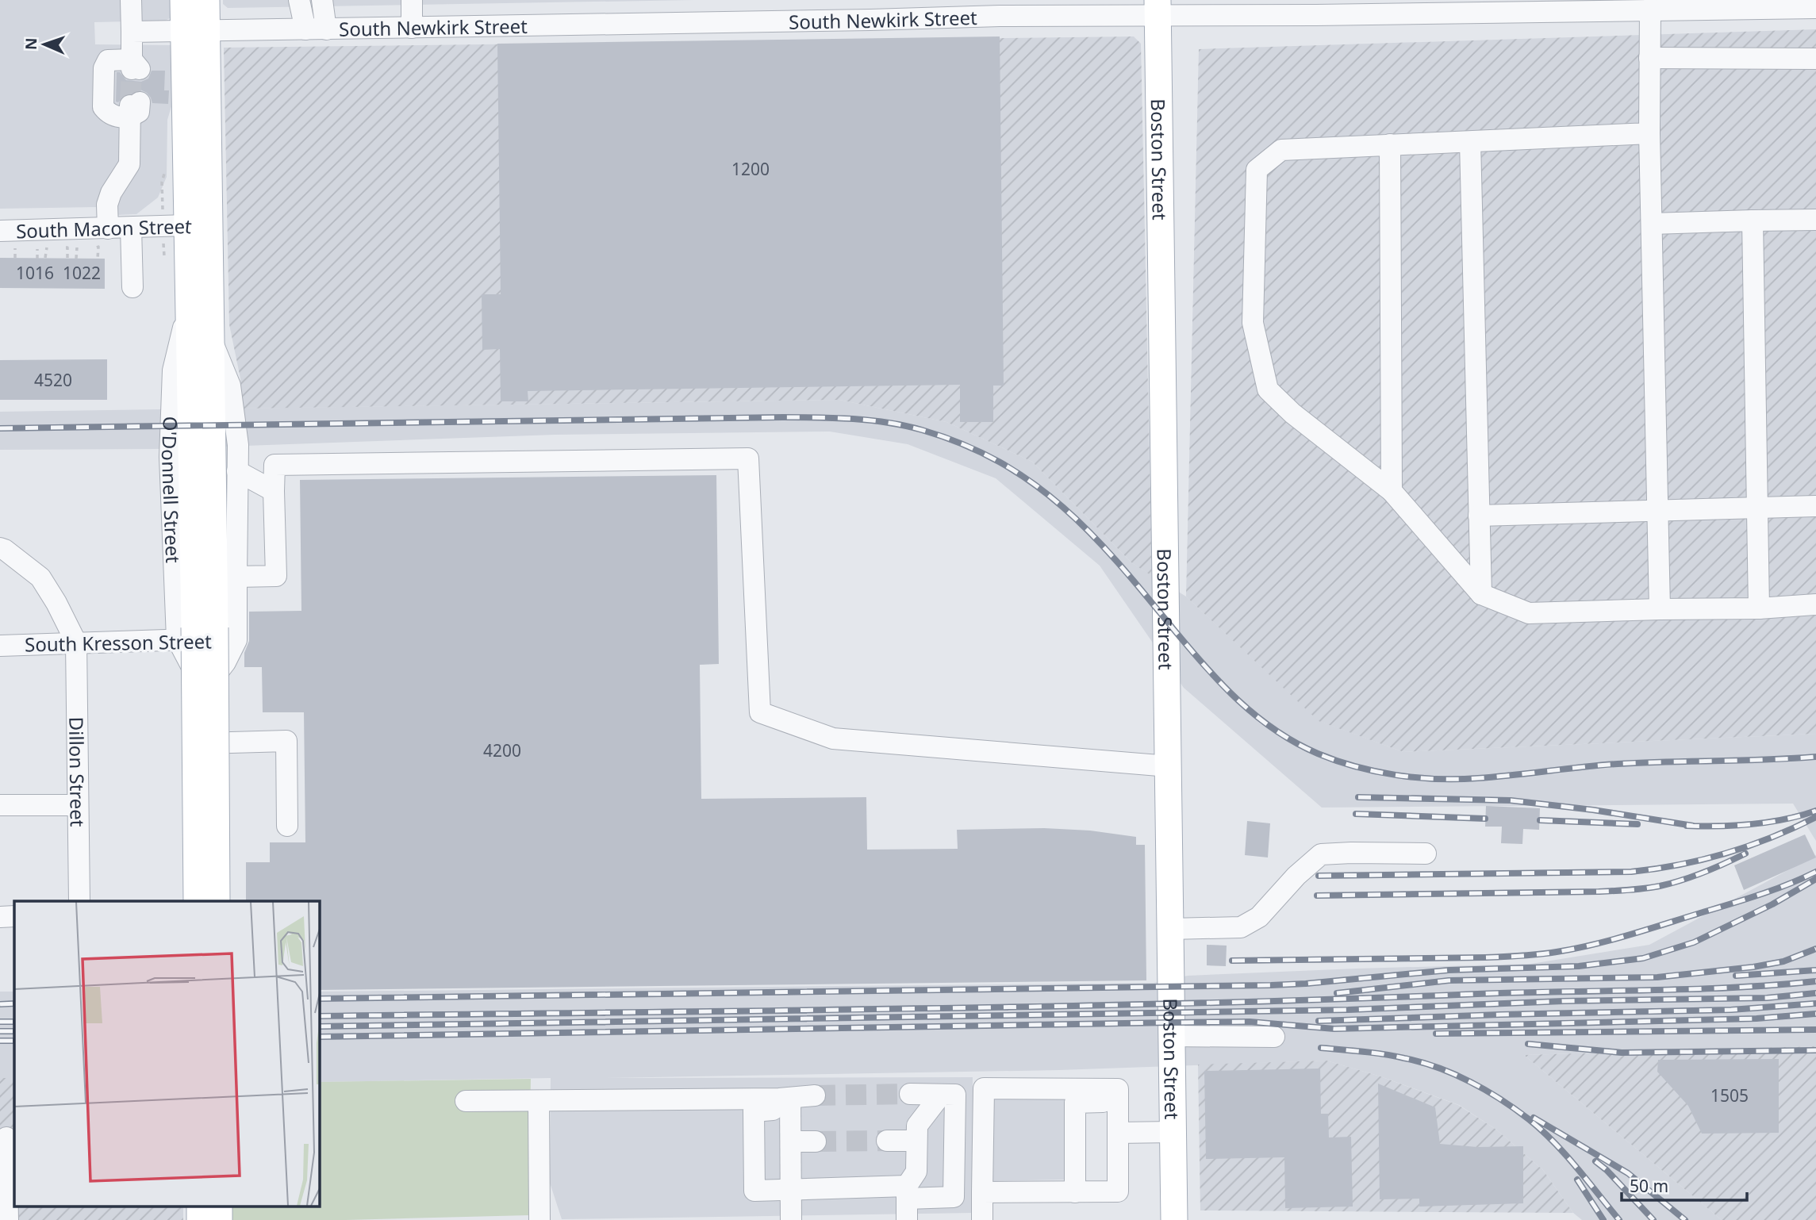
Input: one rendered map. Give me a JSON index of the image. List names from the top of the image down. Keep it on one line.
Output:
{"streets":{"main road":["Boston Street","O'Donnell Street"],"street":["South Newkirk Street","South Macon Street","South Kresson Street","Dillon Street"]},"crossings":[["South Newkirk Street","Boston Street"],["South Newkirk Street","O'Donnell Street"],["South Macon Street","O'Donnell Street"],["O'Donnell Street","South Kresson Street"],["South Kresson Street","Dillon Street"]],"house_numbers":["1200","1016","1022","4520","4200","1505"],"scale_bar":"50 m","north":"left"}
